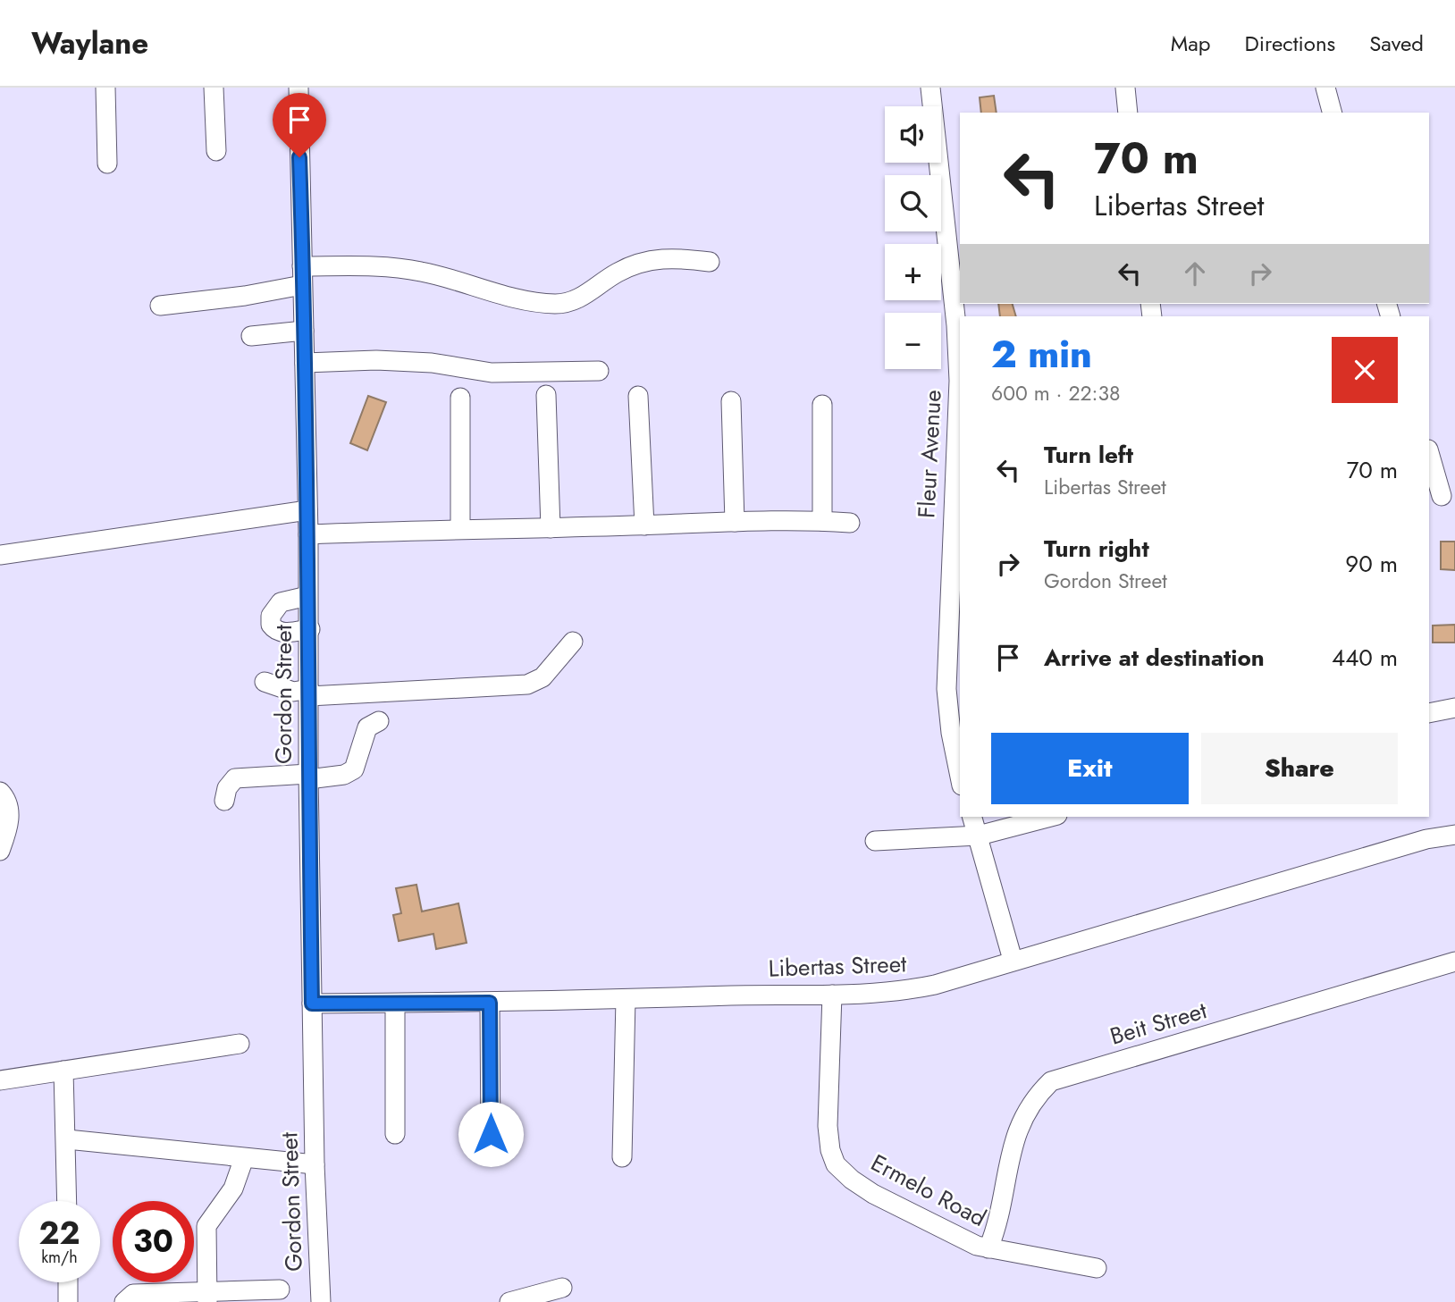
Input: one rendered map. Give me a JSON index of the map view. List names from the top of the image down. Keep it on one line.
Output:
{"streets":{"street":["Fleur Avenue","Gordon Street","Libertas Street","Beit Street","Ermelo Road"]},"crossings":[["Gordon Street","Libertas Street"],["Libertas Street","Ermelo Road"],["Beit Street","Ermelo Road"]],"page":{"header":"Waylane","nav":["Map","Directions","Saved"],"map_buttons":["+","−"],"turn":["70 m","Libertas Street"],"heading":["2 min","600 m · 22:38"],"list":[{"name":"Turn left","note":"Libertas Street","value":"70 m"},{"name":"Turn right","note":"Gordon Street","value":"90 m"},{"name":"Arrive at destination","value":"440 m"}],"buttons":["Exit","Share"],"speed":"22 km/h","limit":"30"}}
